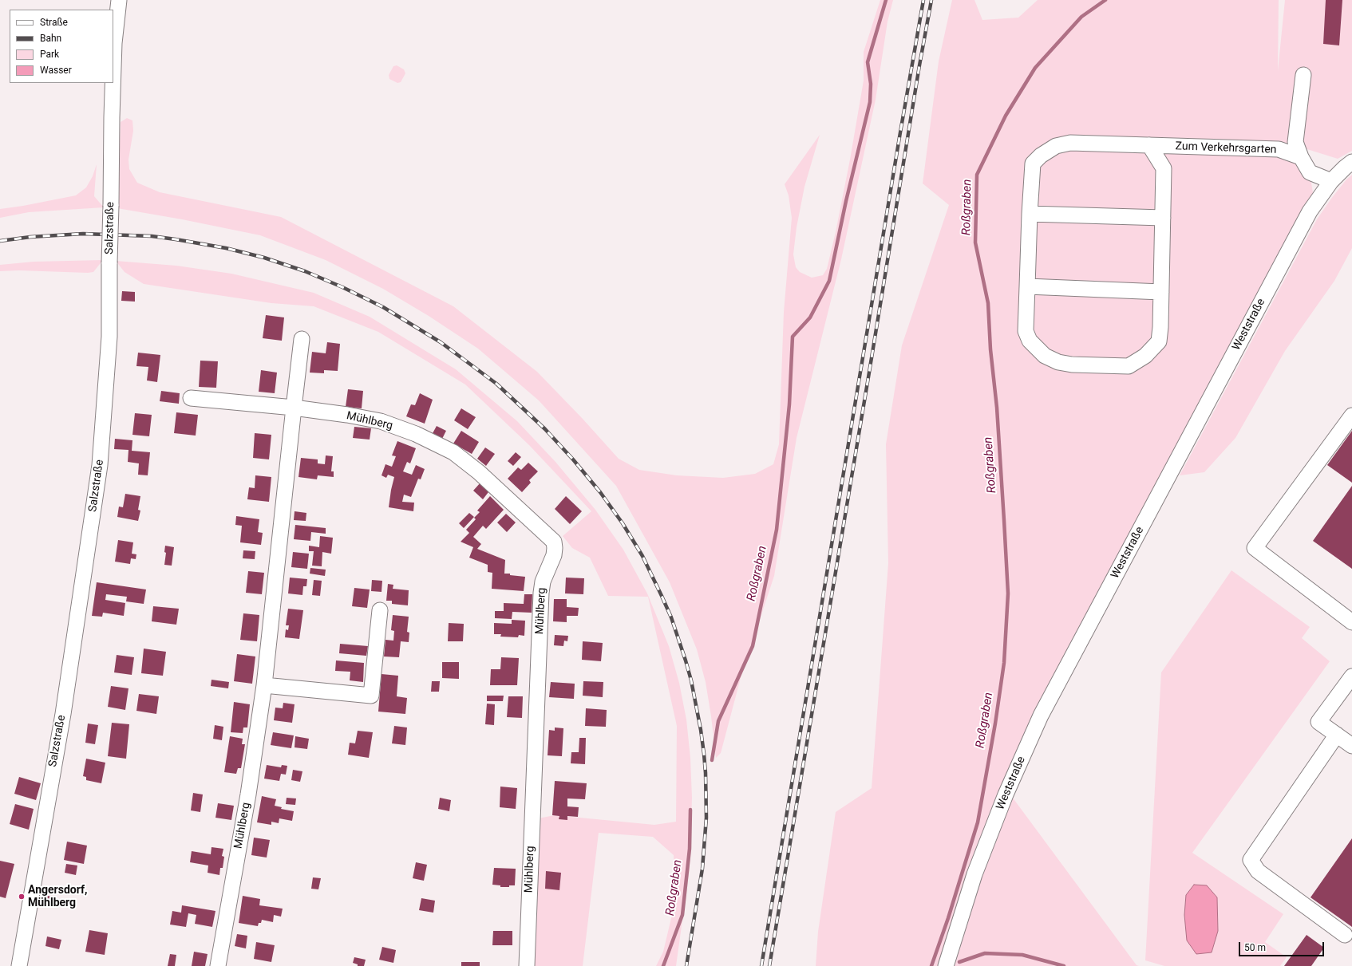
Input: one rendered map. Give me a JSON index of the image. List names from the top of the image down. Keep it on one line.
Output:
{"streets":{"street":["Zum Verkehrsgarten","Salzstraße","Weststraße","Mühlberg"]},"water":["Roßgraben"],"places":["Angersdorf, Mühlberg"],"legend":["Straße","Bahn","Park","Wasser"],"scale_bar":"50 m"}
